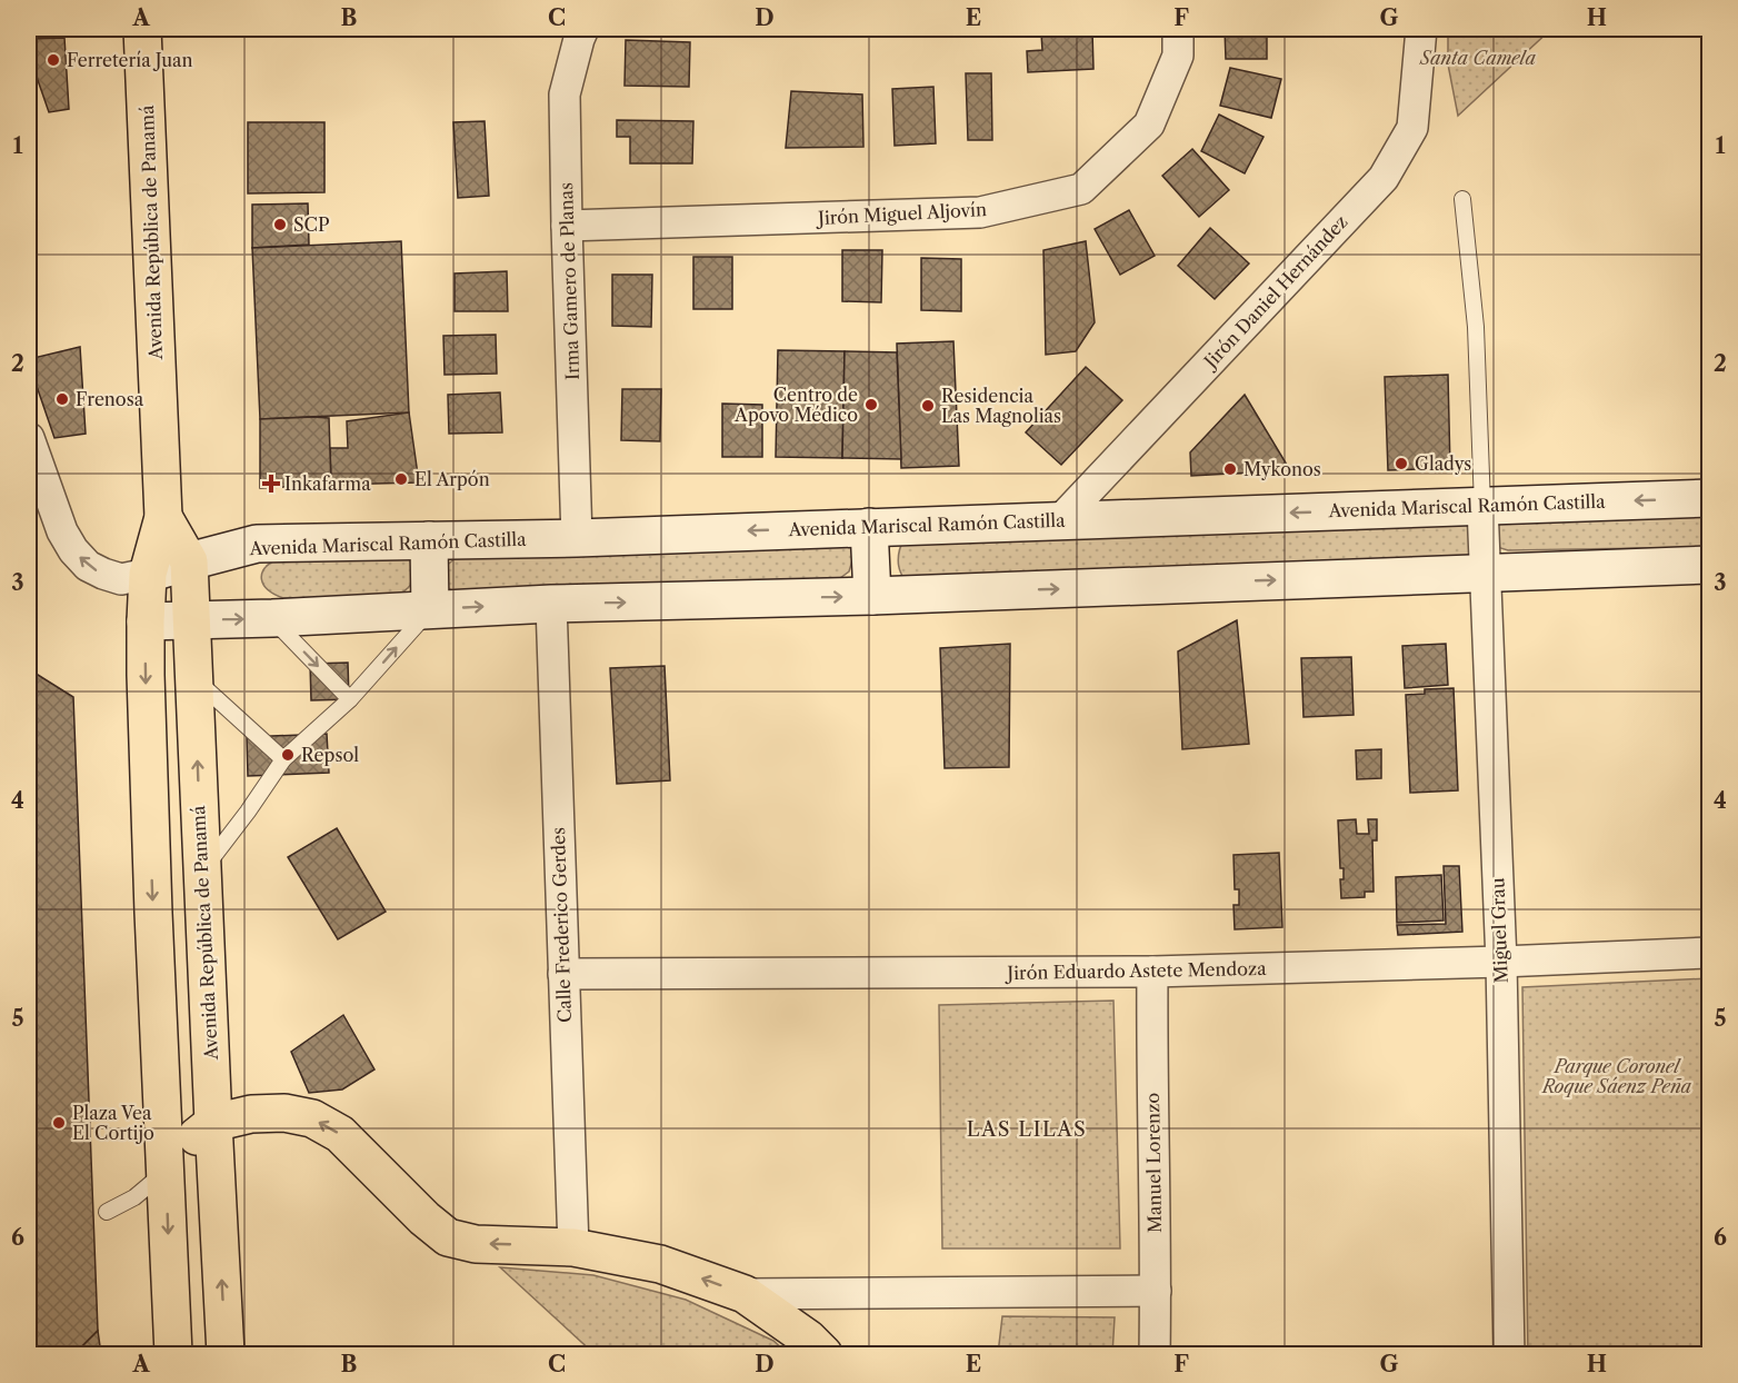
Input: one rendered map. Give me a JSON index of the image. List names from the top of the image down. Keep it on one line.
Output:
{"streets":{"main road":["Avenida República de Panamá","Avenida Mariscal Ramón Castilla"],"street":["Jirón Miguel Aljovín","Irma Gamero de Planas","Jirón Daniel Hernández","Calle Frederico Gerdes","Miguel Grau","Jirón Eduardo Astete Mendoza","Manuel Lorenzo"]},"crossings":[["Jirón Miguel Aljovín","Irma Gamero de Planas"],["Avenida República de Panamá","Avenida Mariscal Ramón Castilla"],["Irma Gamero de Planas","Avenida Mariscal Ramón Castilla"],["Jirón Daniel Hernández","Avenida Mariscal Ramón Castilla"],["Avenida Mariscal Ramón Castilla","Miguel Grau"],["Calle Frederico Gerdes","Jirón Eduardo Astete Mendoza"],["Miguel Grau","Jirón Eduardo Astete Mendoza"],["Jirón Eduardo Astete Mendoza","Manuel Lorenzo"]],"districts":["LAS LILAS"],"parks":["Santa Camela","Parque Coronel Roque Sáenz Peña"],"places":{"other":["Ferretería Juan","SCP","Frenosa","Centro de Apovo Médico","Residencia Las Magnolias","Gladys","Mykonos","El Arpón","Repsol","Plaza Vea El Cortijo"],"health":["Inkafarma"]},"grid":{"columns":["A","B","C","D","E","F","G","H"],"rows":["1","2","3","4","5","6"]}}
